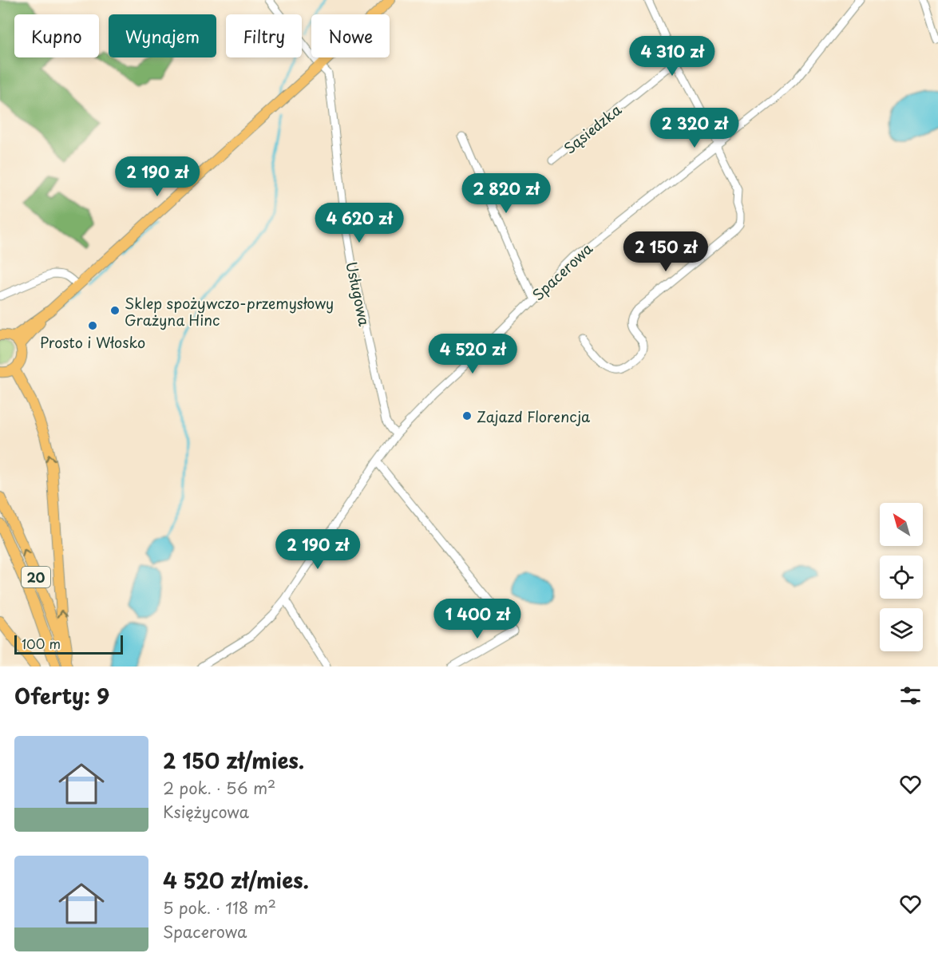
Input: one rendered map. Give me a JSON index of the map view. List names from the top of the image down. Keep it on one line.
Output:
{"streets":{"main road":["20"],"street":["Sąsiedzka","Spacerowa","Usługowa"]},"crossings":[["Spacerowa","Usługowa"]],"places":["Sklep spożywczo-przemysłowy Grażyna Hinc","Prosto i Włosko","Zajazd Florencja"],"scale_bar":"100 m","north":"top left","page":{"chip":["Kupno","Wynajem","Filtry","Nowe"],"price":["4 310 zł","2 320 zł","2 190 zł","2 820 zł","4 620 zł","2 150 zł","4 520 zł","2 190 zł","1 400 zł"],"scale":"100 m","heading":"Oferty: 9","list":[{"name":"2 150 zł/mies.","note":"2 pok. · 56 m² · Księżycowa"},{"name":"4 520 zł/mies.","note":"5 pok. · 118 m² · Spacerowa"}]}}
